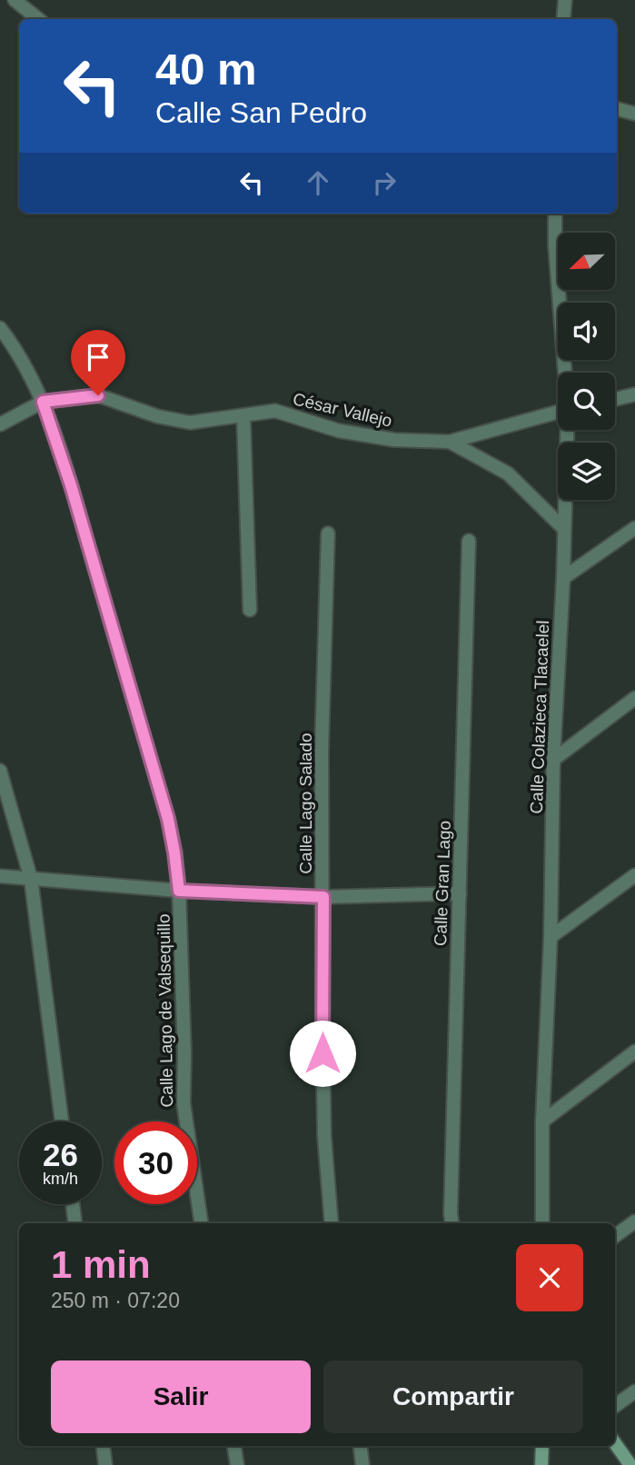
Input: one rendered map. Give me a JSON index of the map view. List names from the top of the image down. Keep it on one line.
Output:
{"streets":{"street":["César Vallejo","Calle Colazieca Tlacaelel","Calle Lago Salado","Calle Gran Lago","Calle Lago de Valsequillo"]},"crossings":[["César Vallejo","Calle Lago de Valsequillo"]],"north":"bottom left","page":{"turn":["40 m","Calle San Pedro"],"speed":"26 km/h","limit":"30","heading":["1 min","250 m · 07:20"],"buttons":["Salir","Compartir"]}}
